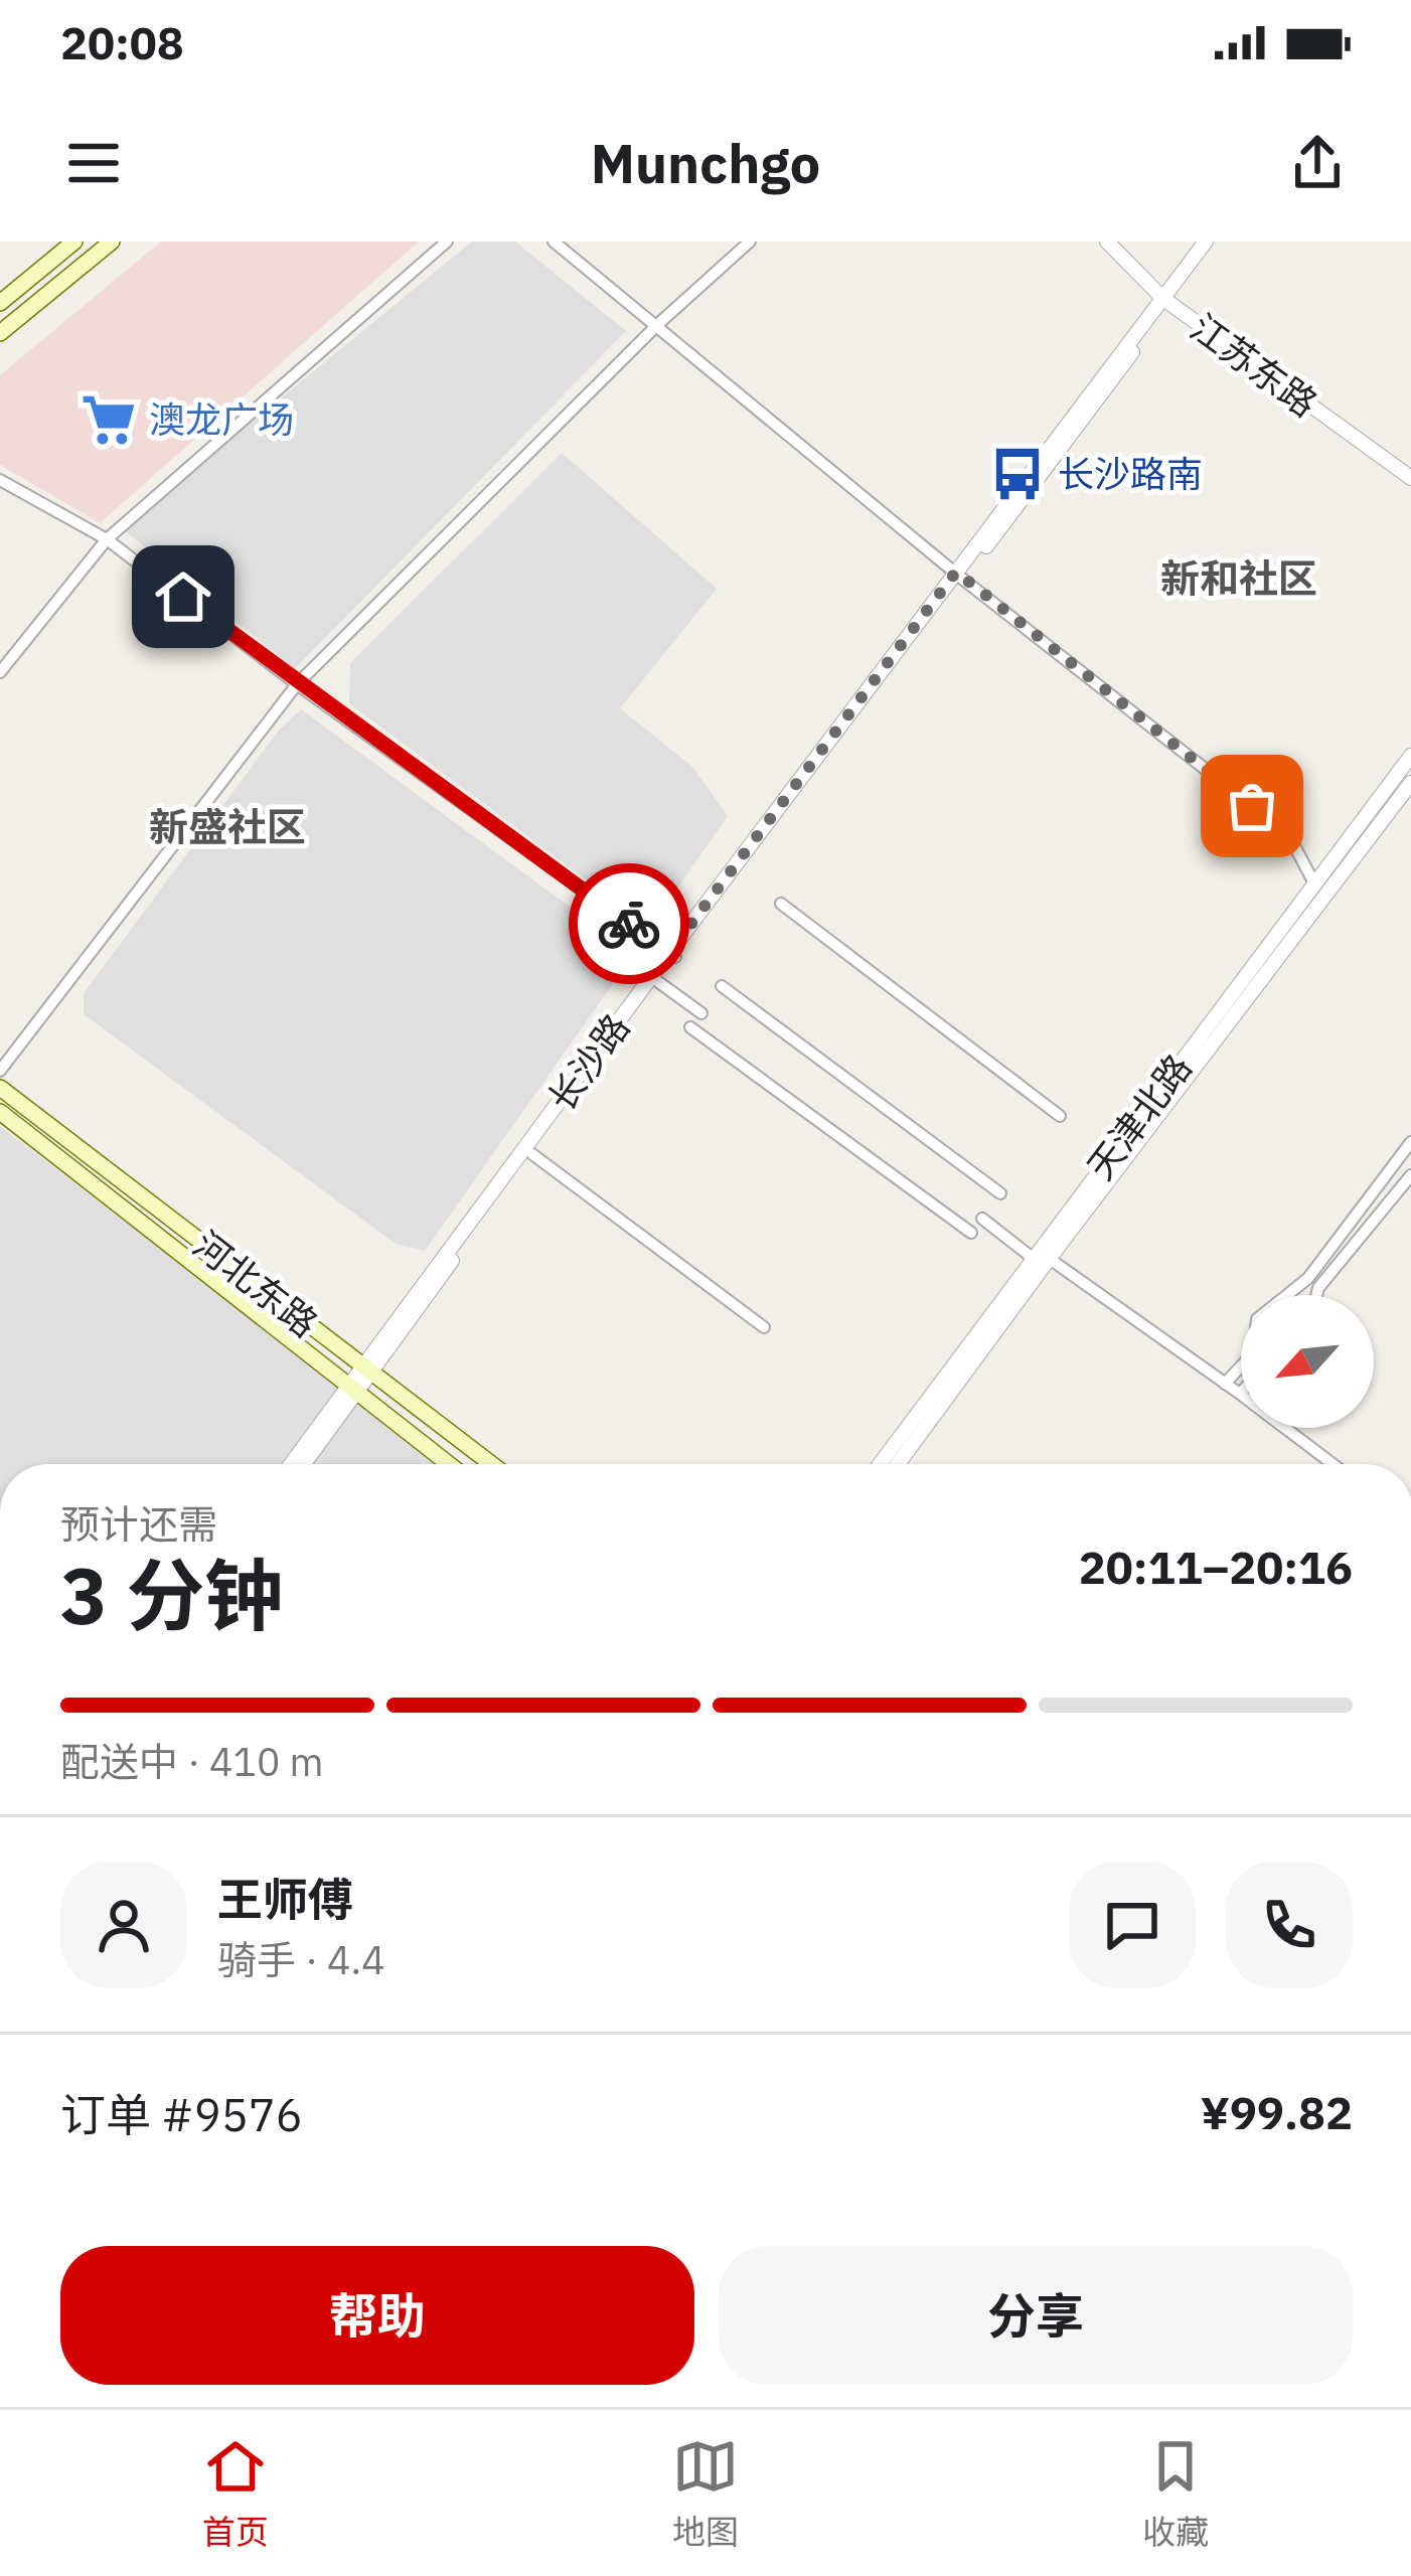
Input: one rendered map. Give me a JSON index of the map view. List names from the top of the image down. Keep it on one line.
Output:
{"streets":{"main road":["河北东路"],"street":["江苏东路","长沙路","天津北路"]},"crossings":[["江苏东路","长沙路"],["长沙路","河北东路"]],"districts":["新和社区","新盛社区"],"places":{"supermarket":["澳龙广场"],"bus stop":["长沙路南"]},"north":"bottom left","page":{"status":"20:08","header":"Munchgo","heading":["3 分钟","预计还需","20:11–20:16"],"panel":["王师傅","骑手 · 4.4","订单 #9576","¥99.82"],"bar":"配送中 · 410 m","buttons":["帮助","分享"],"tabs":["首页","地图","收藏"]}}
